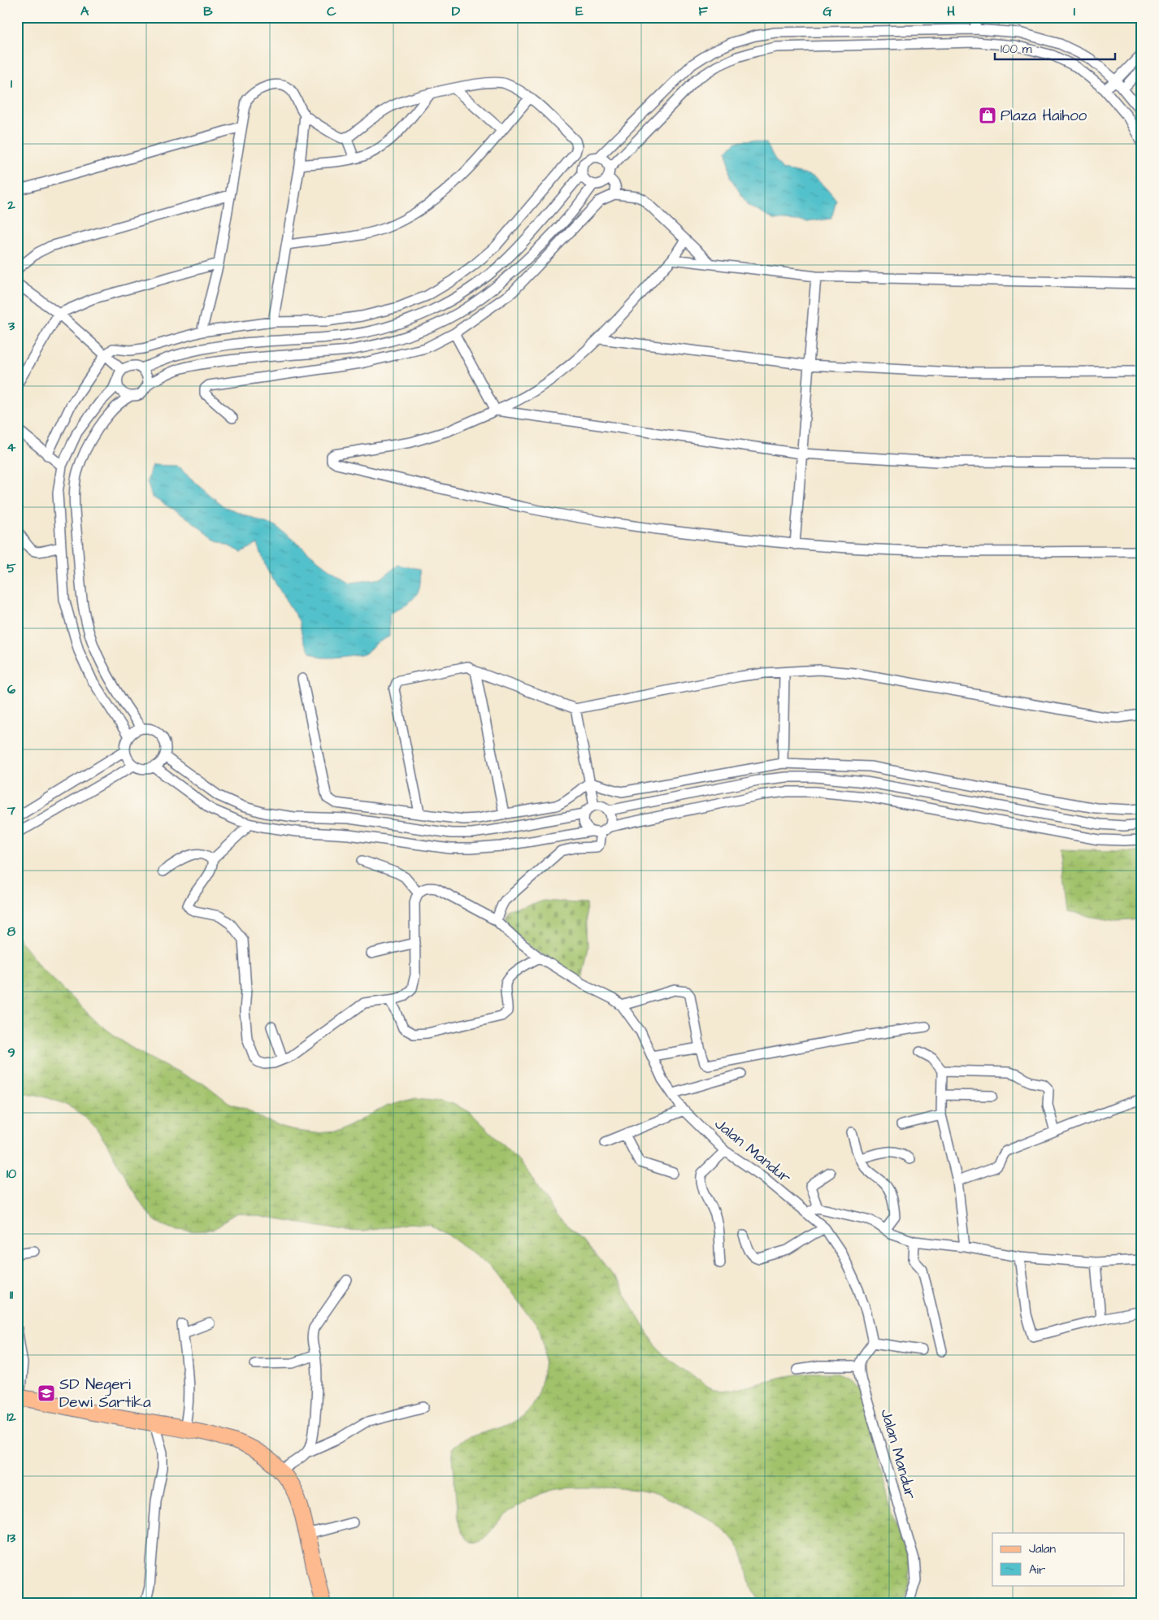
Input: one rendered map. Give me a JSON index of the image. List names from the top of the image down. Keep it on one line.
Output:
{"streets":{"street":["Jalan Mandur"]},"places":{"shop":["Plaza Haihoo"],"school or university":["SD Negeri Dewi Sartika"]},"legend":["Jalan","Air"],"scale_bar":"100 m","grid":{"columns":["A","B","C","D","E","F","G","H","I"],"rows":["1","2","3","4","5","6","7","8","9","10","11","12","13"]}}
